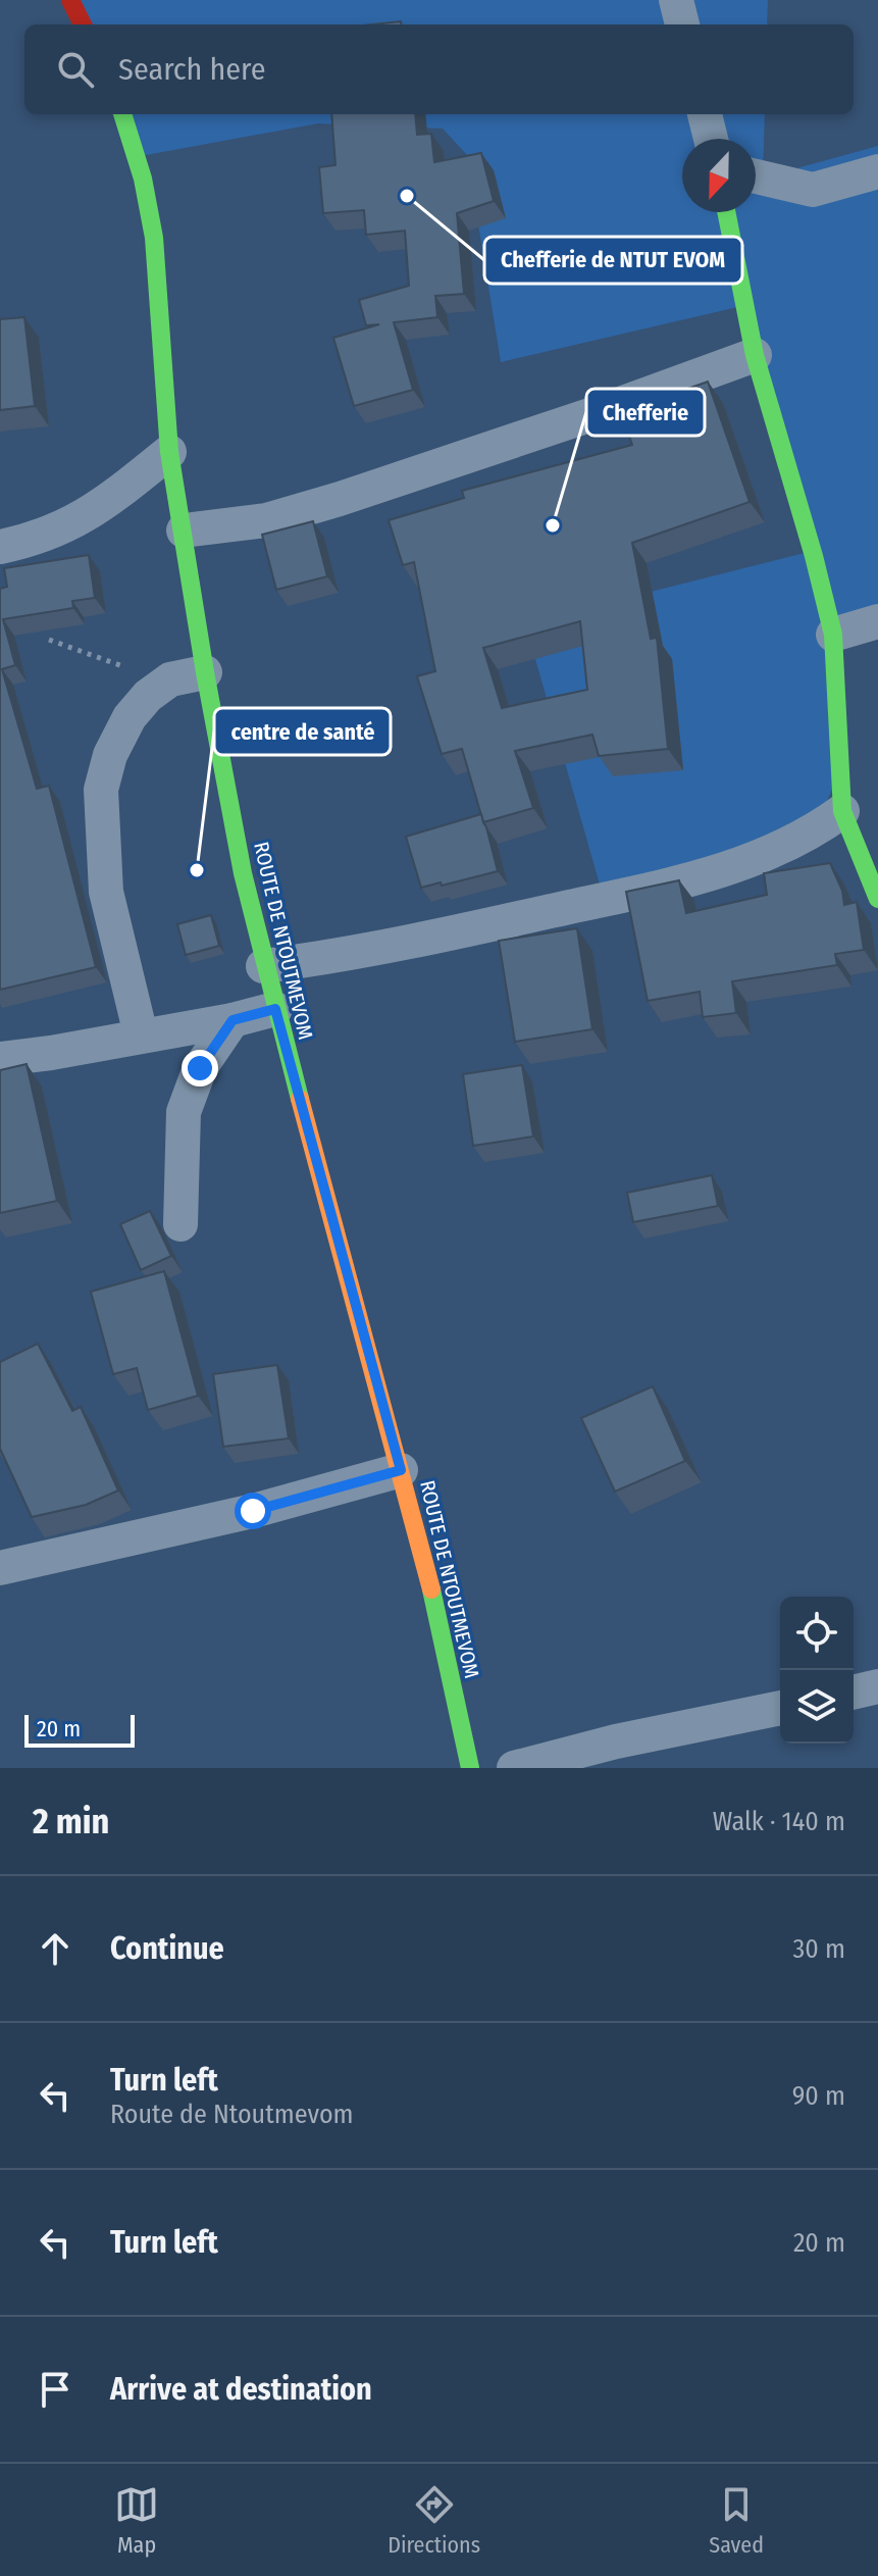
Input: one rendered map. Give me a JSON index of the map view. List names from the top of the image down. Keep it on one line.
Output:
{"streets":{"street":["ROUTE DE NTOUTMEVOM"]},"places":["Chefferie de NTUT EVOM","Chefferie","centre de santé"],"scale_bar":"20 m","north":"bottom","page":{"search":"Search here","scale":"20 m","heading":["2 min","Walk · 140 m"],"list":[["Continue","30 m"],["Turn left","Route de Ntoutmevom","90 m"],["Turn left","20 m"],"Arrive at destination"],"nav":["Map","Directions","Saved"]}}
